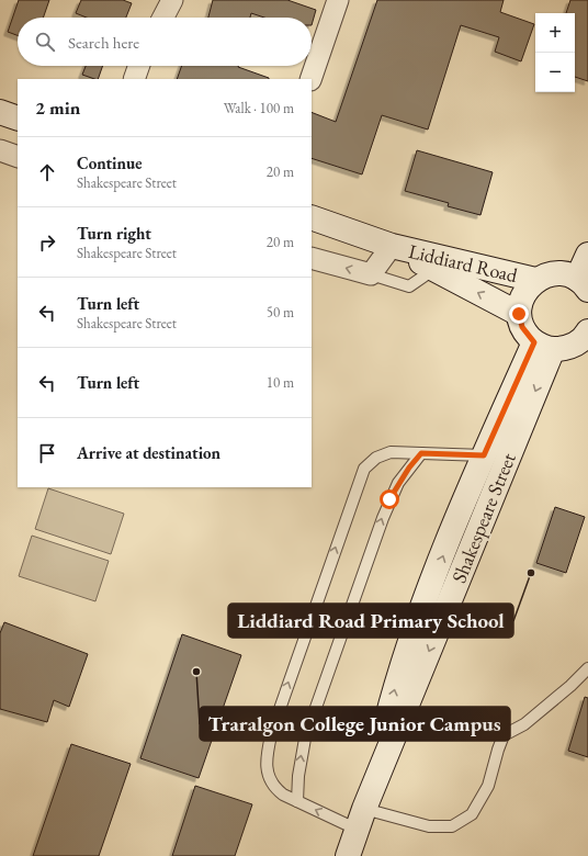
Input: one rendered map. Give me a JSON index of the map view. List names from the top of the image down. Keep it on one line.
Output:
{"streets":{"street":["Liddiard Road","Shakespeare Street"]},"places":["Liddiard Road Primary School","Traralgon College Junior Campus"],"page":{"map_buttons":["+","−"],"search":"Search here","heading":["2 min","Walk · 100 m"],"list":[["Continue","Shakespeare Street","20 m"],["Turn right","Shakespeare Street","20 m"],["Turn left","Shakespeare Street","50 m"],["Turn left","10 m"],"Arrive at destination"]}}
